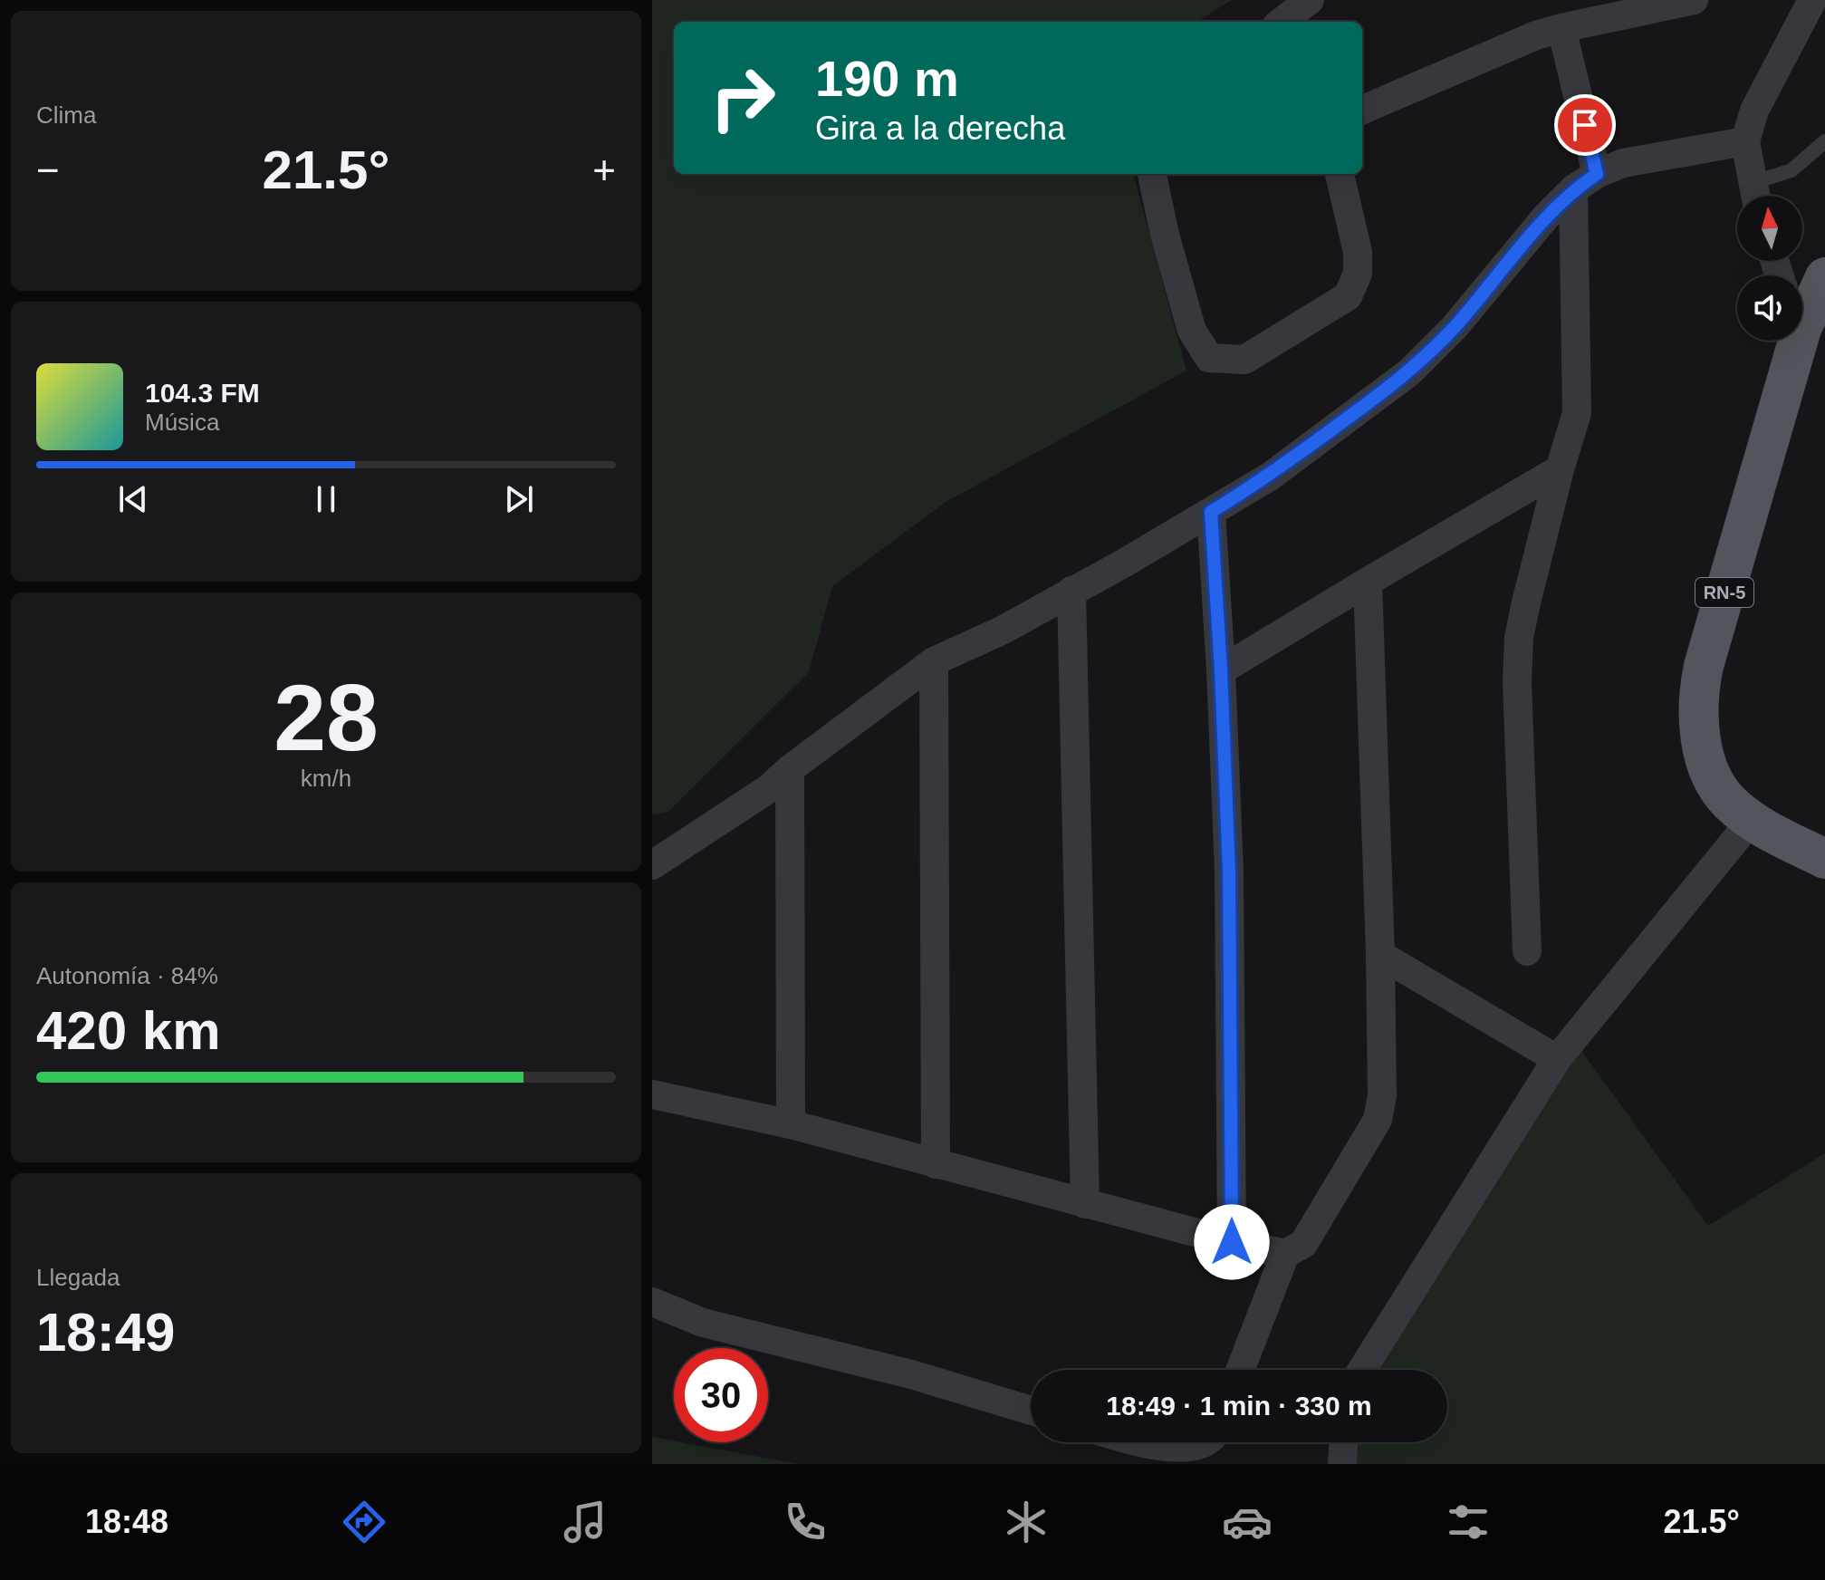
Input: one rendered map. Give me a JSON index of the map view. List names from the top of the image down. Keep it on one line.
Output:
{"streets":{"main road":["RN-5"]},"north":"top","page":{"tile":["Clima",["28","km/h"],["Autonomía · 84%","420 km"],["Llegada","18:49"]],"turn":["190 m","Gira a la derecha"],"heat":["−","21.5°","+"],"song":["104.3 FM","Música"],"limit":"30","trip":"18:49 · 1 min · 330 m","tabs":["18:48","21.5°"]}}
